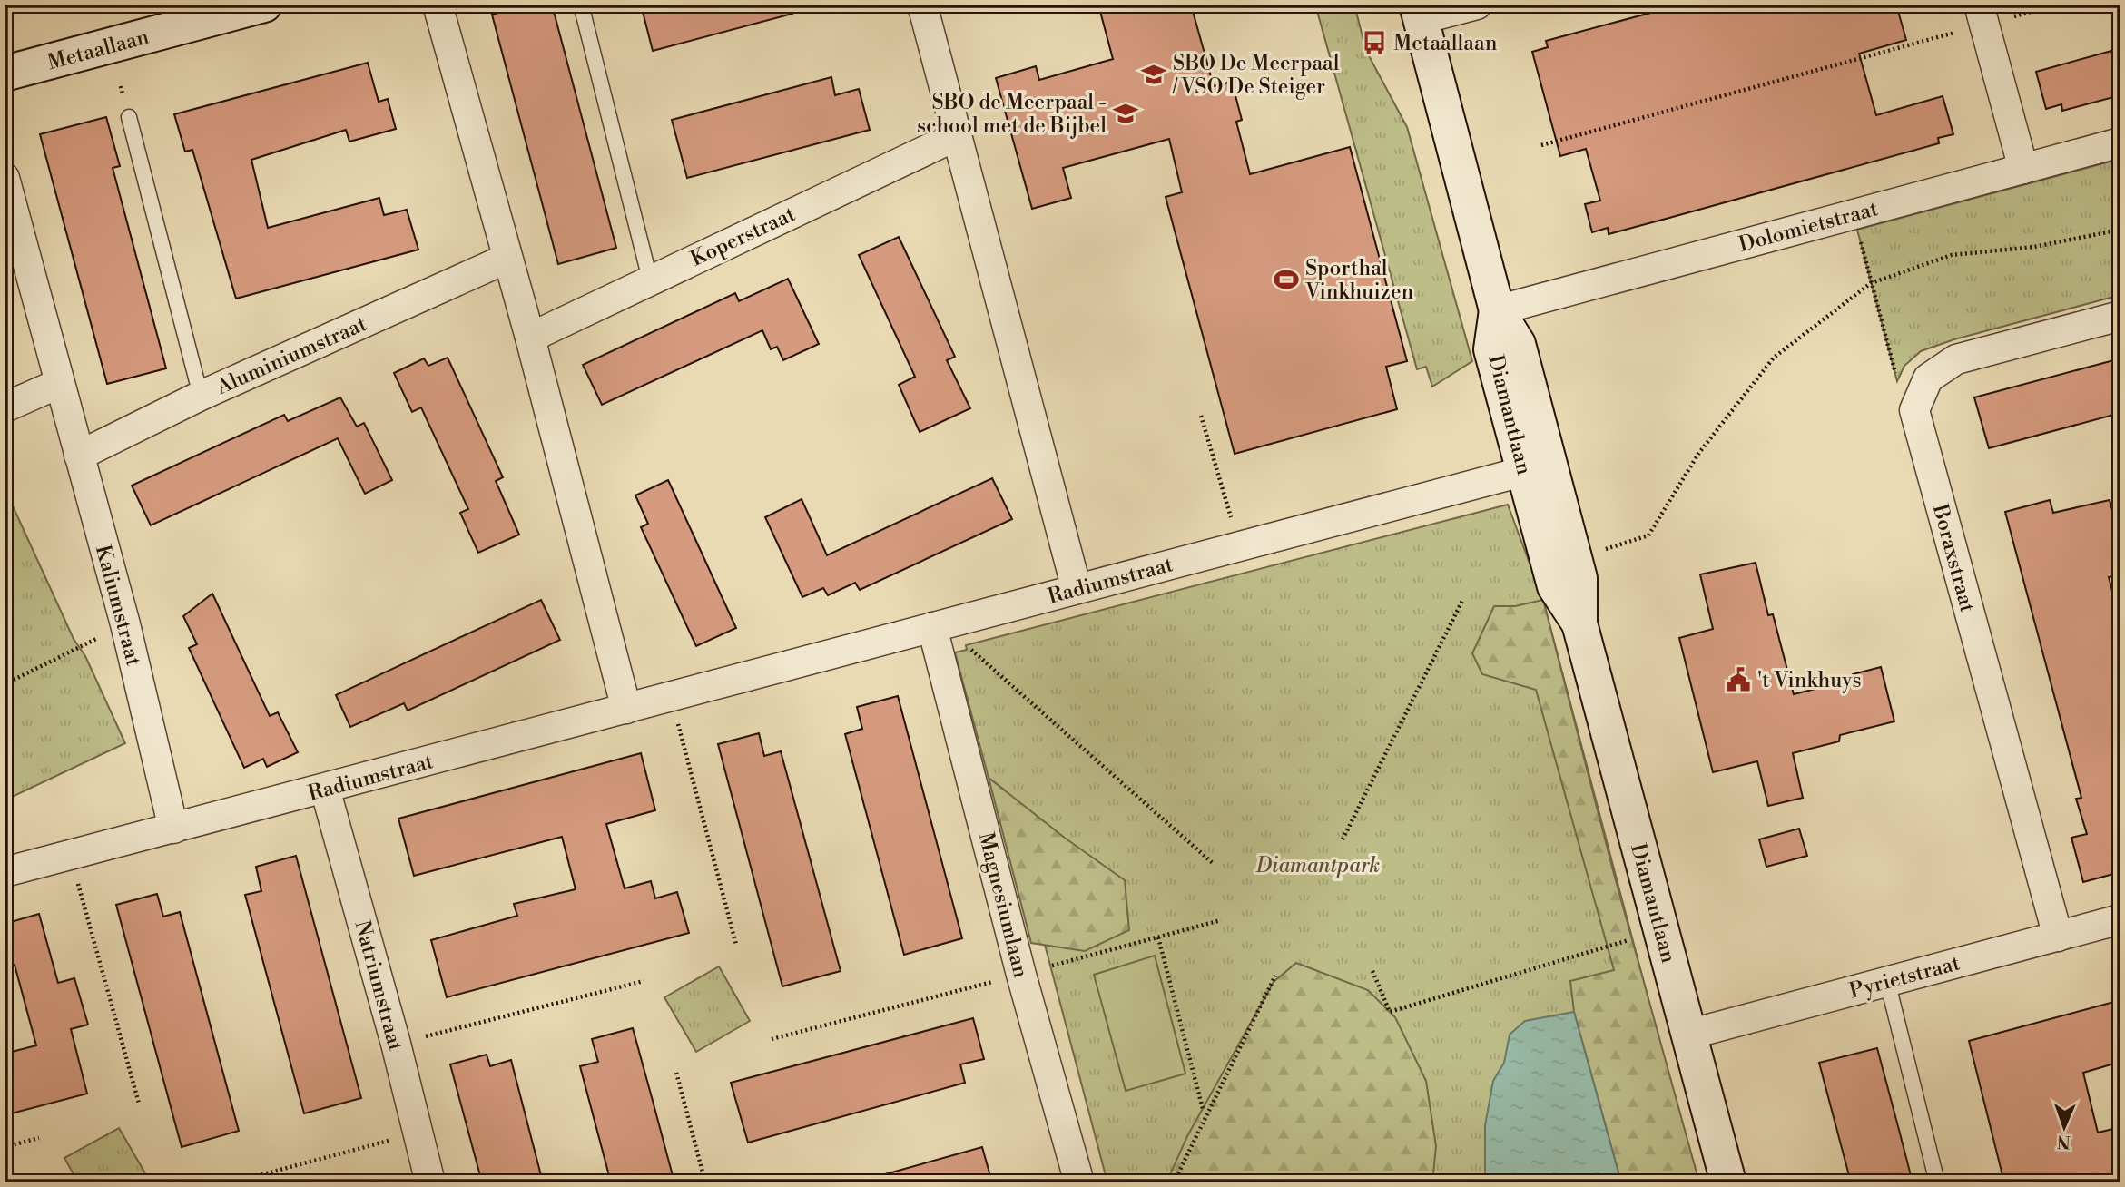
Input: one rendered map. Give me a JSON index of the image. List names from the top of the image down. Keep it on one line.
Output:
{"streets":{"street":["Metaallaan","Dolomietstraat","Koperstraat","Aluminiumstraat","Diamantlaan","Boraxstraat","Radiumstraat","Kaliumstraat","Magnesiumlaan","Pyrietstraat","Natriumstraat"]},"crossings":[["Dolomietstraat","Diamantlaan"],["Aluminiumstraat","Kaliumstraat"],["Diamantlaan","Radiumstraat"],["Diamantlaan","Pyrietstraat"],["Boraxstraat","Pyrietstraat"],["Radiumstraat","Kaliumstraat"],["Radiumstraat","Magnesiumlaan"],["Radiumstraat","Natriumstraat"]],"parks":["Diamantpark"],"places":{"bus stop":["Metaallaan"],"school or university":["SBO De Meerpaal / VSO De Steiger","SBO de Meerpaal - school met de Bijbel"],"sports":["Sporthal Vinkhuizen"],"public building":["'t Vinkhuys"]},"north":"bottom"}
